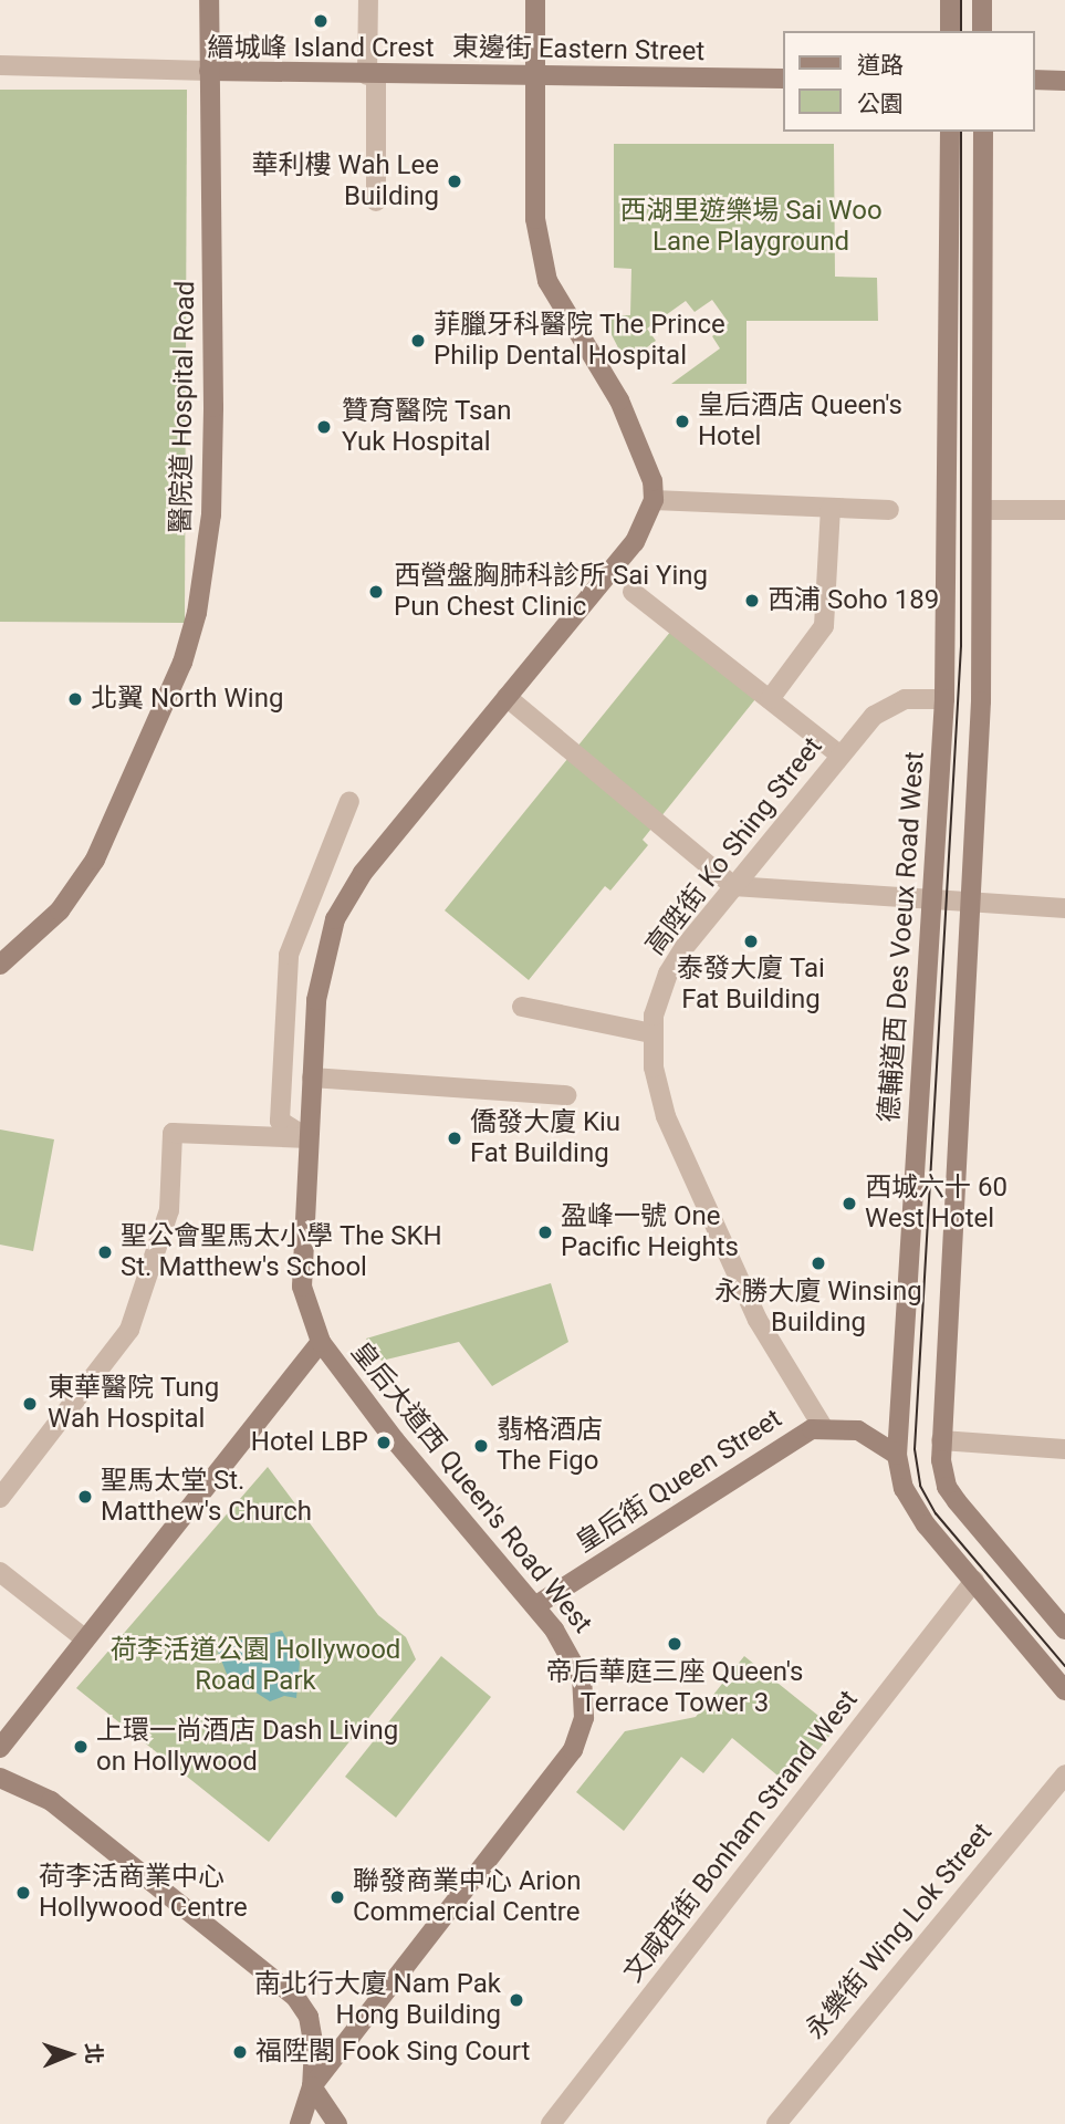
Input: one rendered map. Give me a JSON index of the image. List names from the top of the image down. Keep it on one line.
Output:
{"streets":{"main road":["東邊街 Eastern Street","醫院道 Hospital Road","德輔道西 Des Voeux Road West","皇后街 Queen Street","皇后大道西 Queen's Road West"],"street":["高陞街 Ko Shing Street","文咸西街 Bonham Strand West","永樂街 Wing Lok Street"]},"crossings":[["東邊街 Eastern Street","醫院道 Hospital Road"],["高陞街 Ko Shing Street","德輔道西 Des Voeux Road West"],["高陞街 Ko Shing Street","皇后街 Queen Street"],["德輔道西 Des Voeux Road West","皇后街 Queen Street"],["德輔道西 Des Voeux Road West","文咸西街 Bonham Strand West"],["皇后街 Queen Street","皇后大道西 Queen's Road West"]],"parks":["西湖里遊樂場 Sai Woo Lane Playground","荷李活道公園 Hollywood Road Park"],"places":["縉城峰 Island Crest","華利樓 Wah Lee Building","菲臘牙科醫院 The Prince Philip Dental Hospital","皇后酒店 Queen's Hotel","贊育醫院 Tsan Yuk Hospital","西營盤胸肺科診所 Sai Ying Pun Chest Clinic","西浦 Soho 189","北翼 North Wing","泰發大廈 Tai Fat Building","僑發大廈 Kiu Fat Building","西城六十 60 West Hotel","盈峰一號 One Pacific Heights","聖公會聖馬太小學 The SKH St. Matthew's School","永勝大廈 Winsing Building","東華醫院 Tung Wah Hospital","Hotel LBP","翡格酒店 The Figo","聖馬太堂 St. Matthew's Church","帝后華庭三座 Queen's Terrace Tower 3","上環一尚酒店 Dash Living on Hollywood","荷李活商業中心 Hollywood Centre","聯發商業中心 Arion Commercial Centre","南北行大廈 Nam Pak Hong Building","福陞閣 Fook Sing Court"],"legend":["道路","公園"],"north":"right"}
